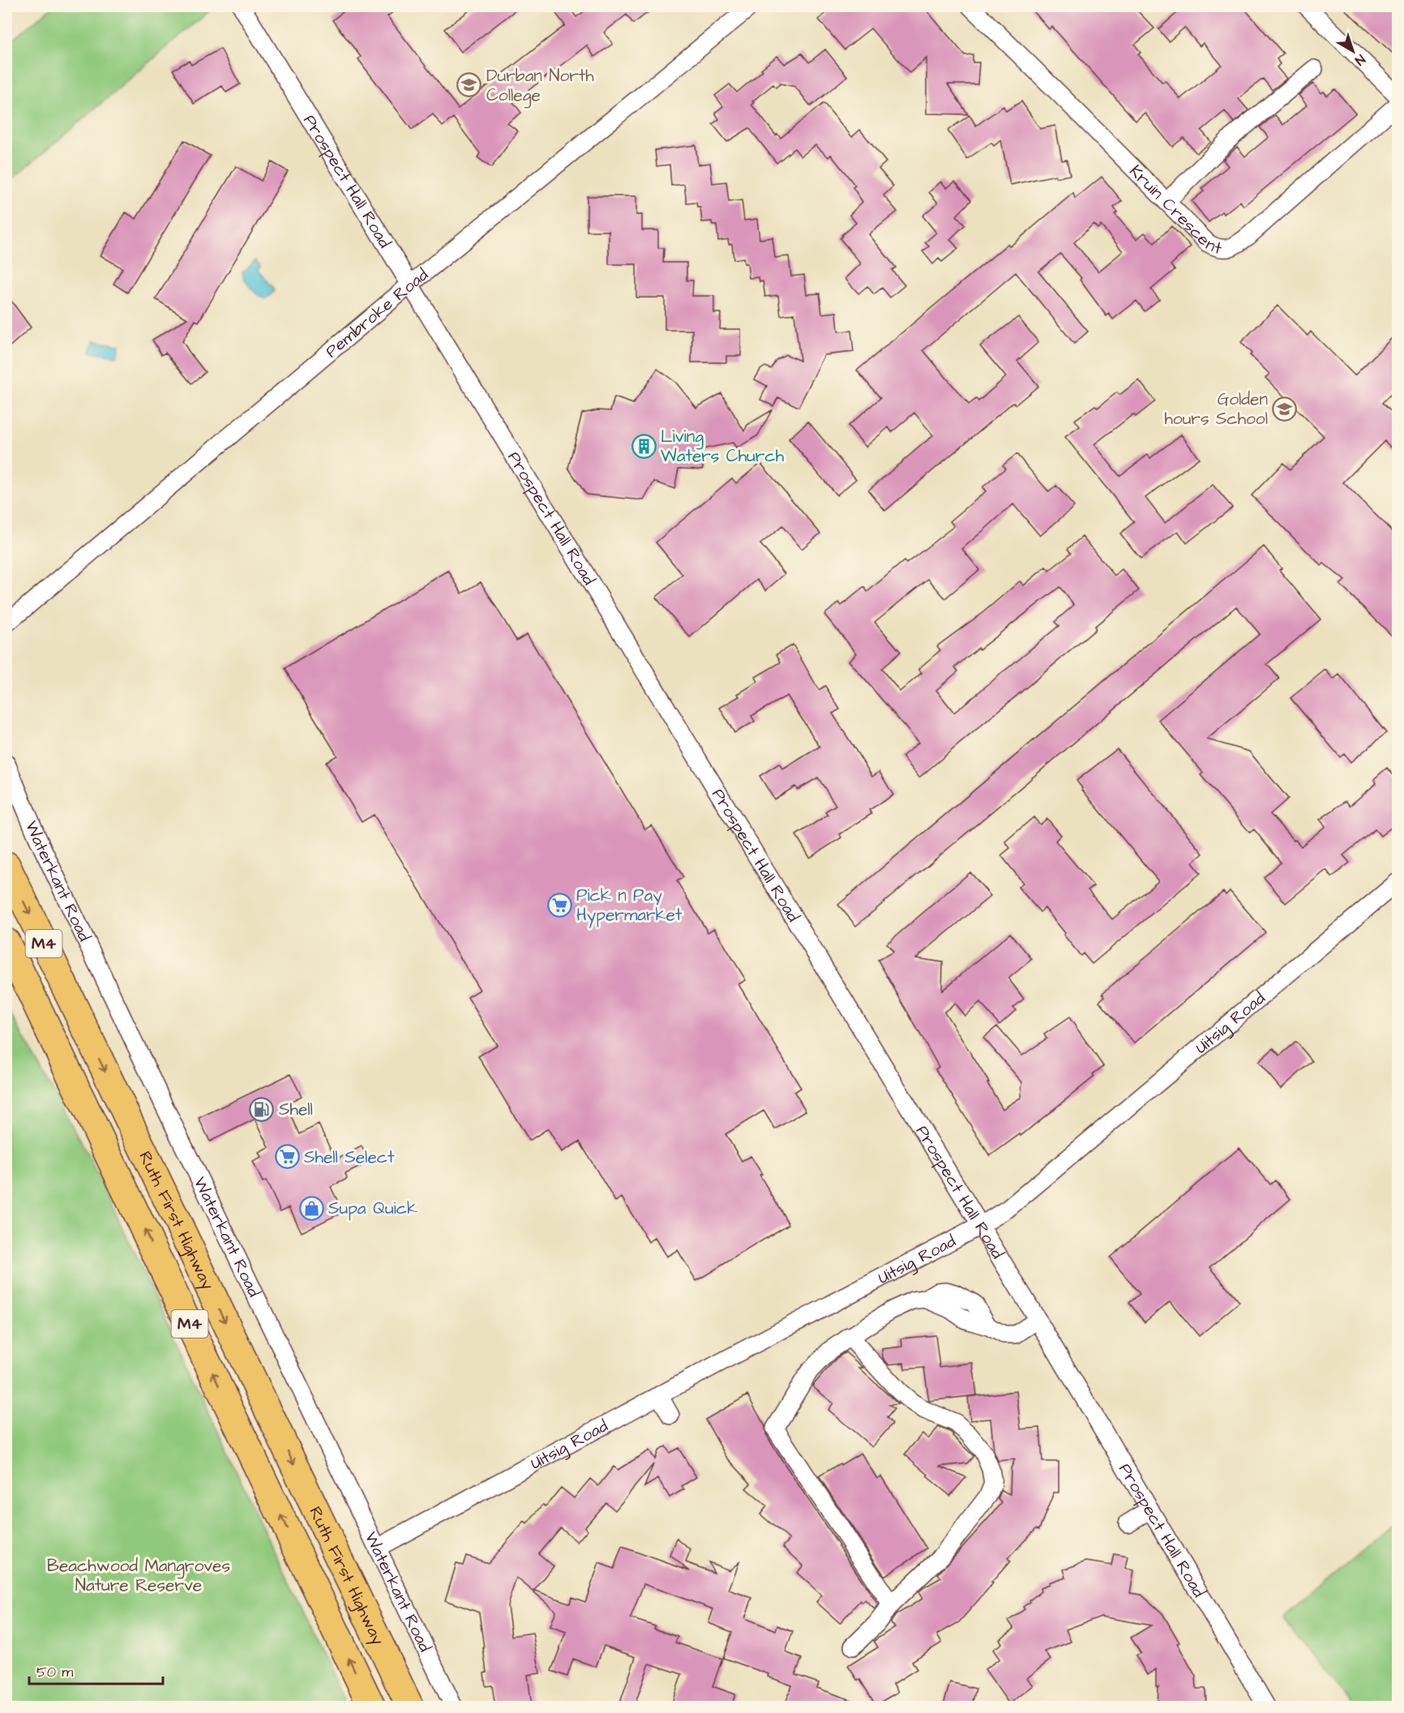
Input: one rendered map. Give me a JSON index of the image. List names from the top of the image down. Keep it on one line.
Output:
{"streets":{"highway":["M4","Ruth First Highway"],"street":["Prospect Hall Road","Kruin Crescent","Pembroke Road","Waterkant Road","Uitsig Road"]},"crossings":[["Prospect Hall Road","Pembroke Road"],["Prospect Hall Road","Uitsig Road"],["Waterkant Road","Uitsig Road"]],"parks":["Beachwood Mangroves Nature Reserve"],"places":{"school or university":["Durban North College","Golden hours School"],"building":["Living Waters Church"],"supermarket":["Pick n Pay Hypermarket","Shell Select"],"fuel station":["Shell"],"shop":["Supa Quick"]},"scale_bar":"50 m","north":"bottom right"}
